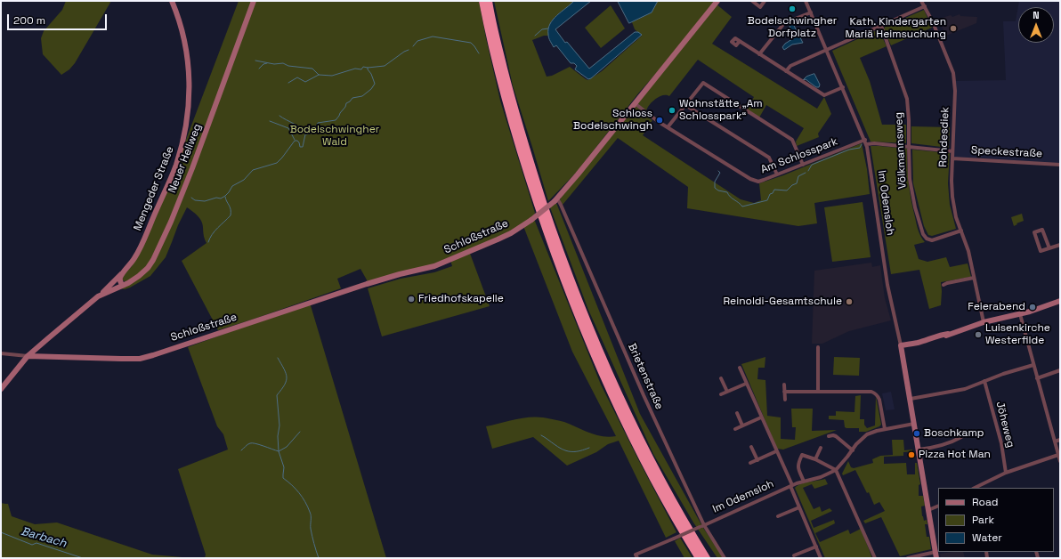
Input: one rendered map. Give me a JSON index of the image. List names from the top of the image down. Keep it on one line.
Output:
{"streets":{"street":["Rohdesdiek","Völkmannsweg","Speckestraße","Am Schlosspark","Neuer Hellweg","Mengeder Straße","Im Odemsloh","Schloßstraße","Brietenstraße","Jöheweg"]},"crossings":[["Rohdesdiek","Völkmannsweg"],["Rohdesdiek","Speckestraße"],["Am Schlosspark","Im Odemsloh"],["Am Schlosspark","Schloßstraße"],["Neuer Hellweg","Mengeder Straße"],["Im Odemsloh","Brietenstraße"],["Schloßstraße","Brietenstraße"]],"water":["Barbach"],"parks":["Bodelschwingher Wald"],"places":["Bodelschwingher Dorfplatz","Kath. Kindergarten Mariä Heimsuchung","Wohnstätte „Am Schlosspark“","Schloss Bodelschwingh","Friedhofskapelle","Reinoldi-Gesamtschule","Feierabend","Luisenkirche Westerfilde","Boschkamp","Pizza Hot Man"],"legend":["Road","Park","Water"],"scale_bar":"200 m","north":"top"}
